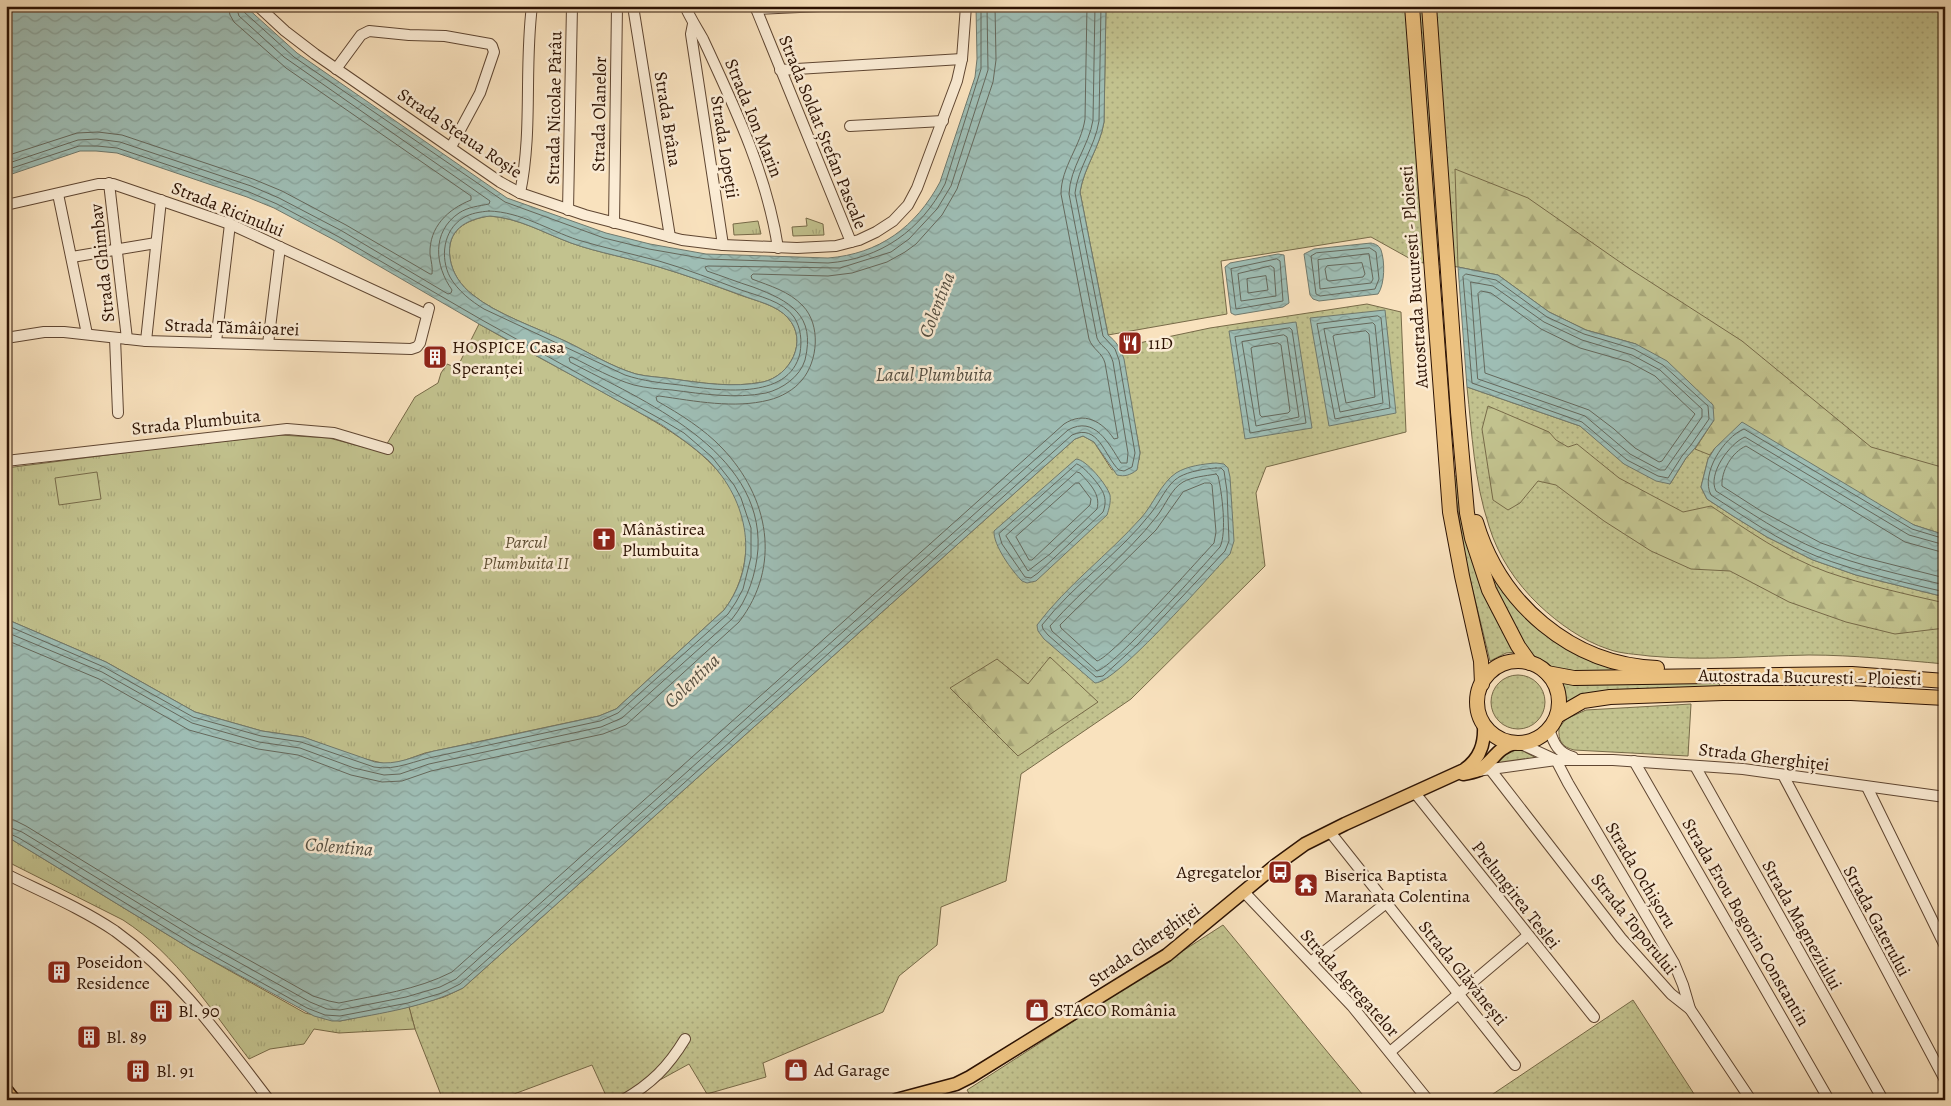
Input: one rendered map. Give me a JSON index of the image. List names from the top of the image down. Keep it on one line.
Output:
{"streets":{"highway":["Autostrada Bucuresti - Ploiesti"],"main road":["Strada Gherghiței"],"street":["Strada Nicolae Pârâu","Strada Olanelor","Strada Ion Marin","Strada Brâna","Strada Soldat Ștefan Pascale","Strada Steaua Roșie","Strada Lopeții","Strada Ricinului","Strada Ghimbav","Strada Tămâioarei","Strada Plumbuita","Strada Ochișoru","Prelungirea Teslei","Strada Gaterului","Strada Erou Bogorin Constantin","Strada Toporului","Strada Magneziului","Strada Glăvănești","Strada Agregatelor"]},"crossings":[["Strada Nicolae Pârâu","Strada Steaua Roșie"],["Strada Olanelor","Strada Steaua Roșie"],["Strada Ion Marin","Strada Steaua Roșie"],["Strada Ion Marin","Strada Lopeții"],["Strada Brâna","Strada Steaua Roșie"],["Strada Soldat Ștefan Pascale","Strada Steaua Roșie"],["Strada Steaua Roșie","Strada Lopeții"],["Strada Ricinului","Strada Ghimbav"],["Strada Ricinului","Strada Tămâioarei"],["Strada Ghimbav","Strada Tămâioarei"],["Autostrada Bucuresti - Ploiesti","Strada Gherghiței"],["Strada Gherghiței","Strada Ochișoru"],["Strada Gherghiței","Prelungirea Teslei"],["Strada Gherghiței","Strada Gaterului"],["Strada Gherghiței","Strada Erou Bogorin Constantin"],["Strada Gherghiței","Strada Toporului"],["Strada Gherghiței","Strada Magneziului"],["Strada Gherghiței","Strada Glăvănești"],["Strada Gherghiței","Strada Agregatelor"],["Strada Ochișoru","Strada Toporului"]],"water":["Colentina","Lacul Plumbuita"],"parks":["Parcul Plumbuita II"],"places":{"restaurant":["11D"],"building":["HOSPICE Casa Speranței","Poseidon Residence","Bl. 90","Bl. 89","Bl. 91"],"church":["Mânăstirea Plumbuita"],"bus stop":["Agregatelor"],"temple":["Biserica Baptista Maranata Colentina"],"shop":["STACO România","Ad Garage"]}}
